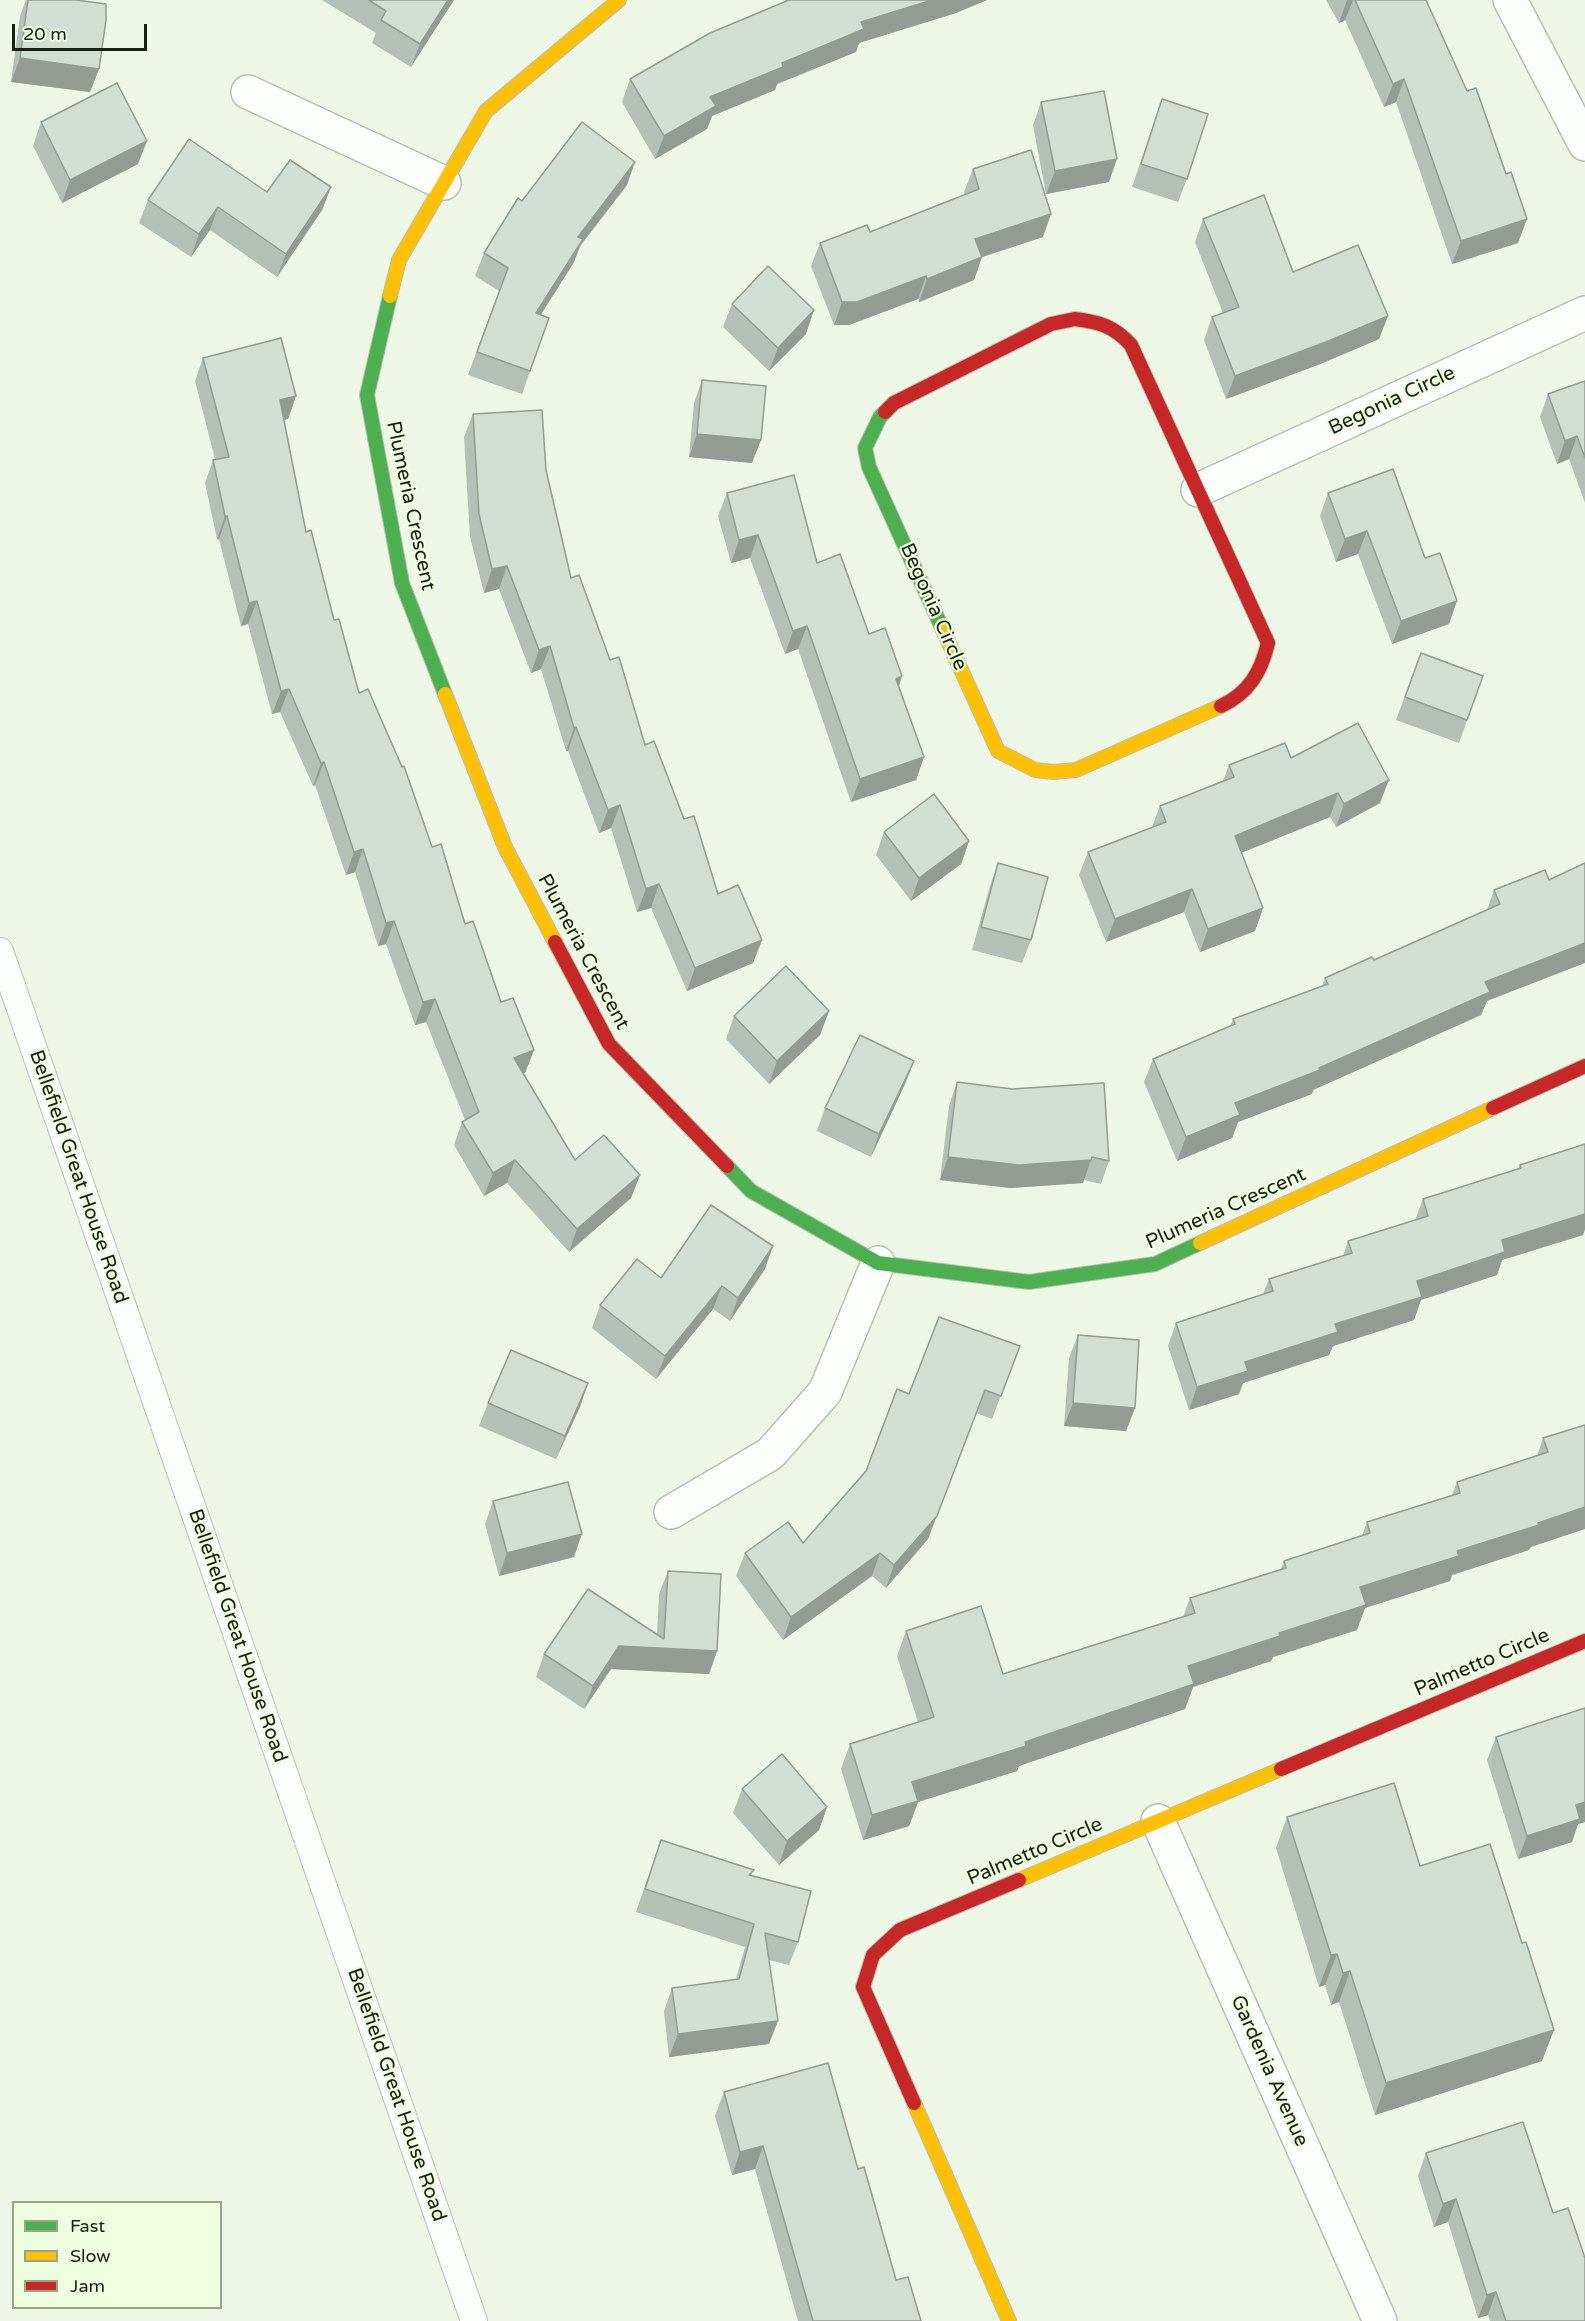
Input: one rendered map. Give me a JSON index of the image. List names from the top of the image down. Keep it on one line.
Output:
{"streets":{"street":["Begonia Circle","Plumeria Crescent","Palmetto Circle","Gardenia Avenue"],"lane":["Bellefield Great House Road"]},"crossings":[["Palmetto Circle","Gardenia Avenue"]],"legend":["Fast","Slow","Jam"],"scale_bar":"20 m"}
